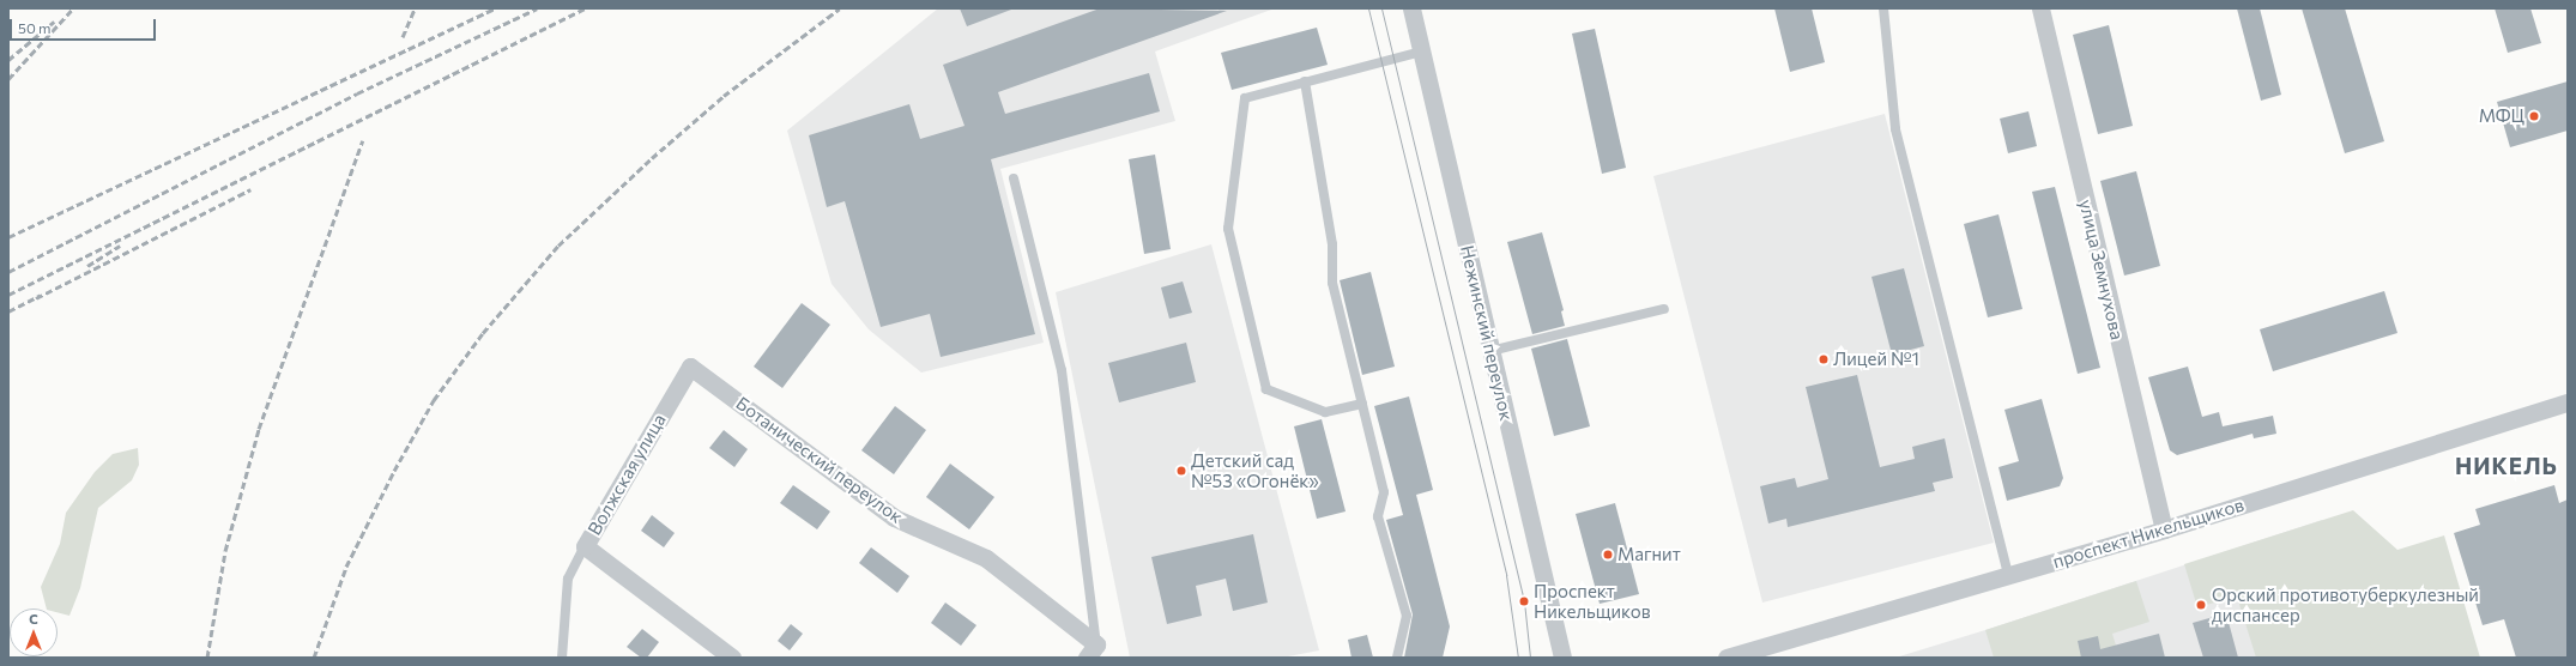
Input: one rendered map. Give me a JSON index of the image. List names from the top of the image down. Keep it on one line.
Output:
{"streets":{"street":["улица Земнухова","Нежинский переулок","Ботанический переулок","Волжская улица","проспект Никельщиков"]},"crossings":[["улица Земнухова","проспект Никельщиков"],["Ботанический переулок","Волжская улица"]],"districts":["НИКЕЛЬ"],"places":["МФЦ","Лицей №1","Детский сад №53 «Огонёк»","Магнит","Проспект Никельщиков","Орский противотуберкулезный диспансер"],"scale_bar":"50 m","north":"top"}
